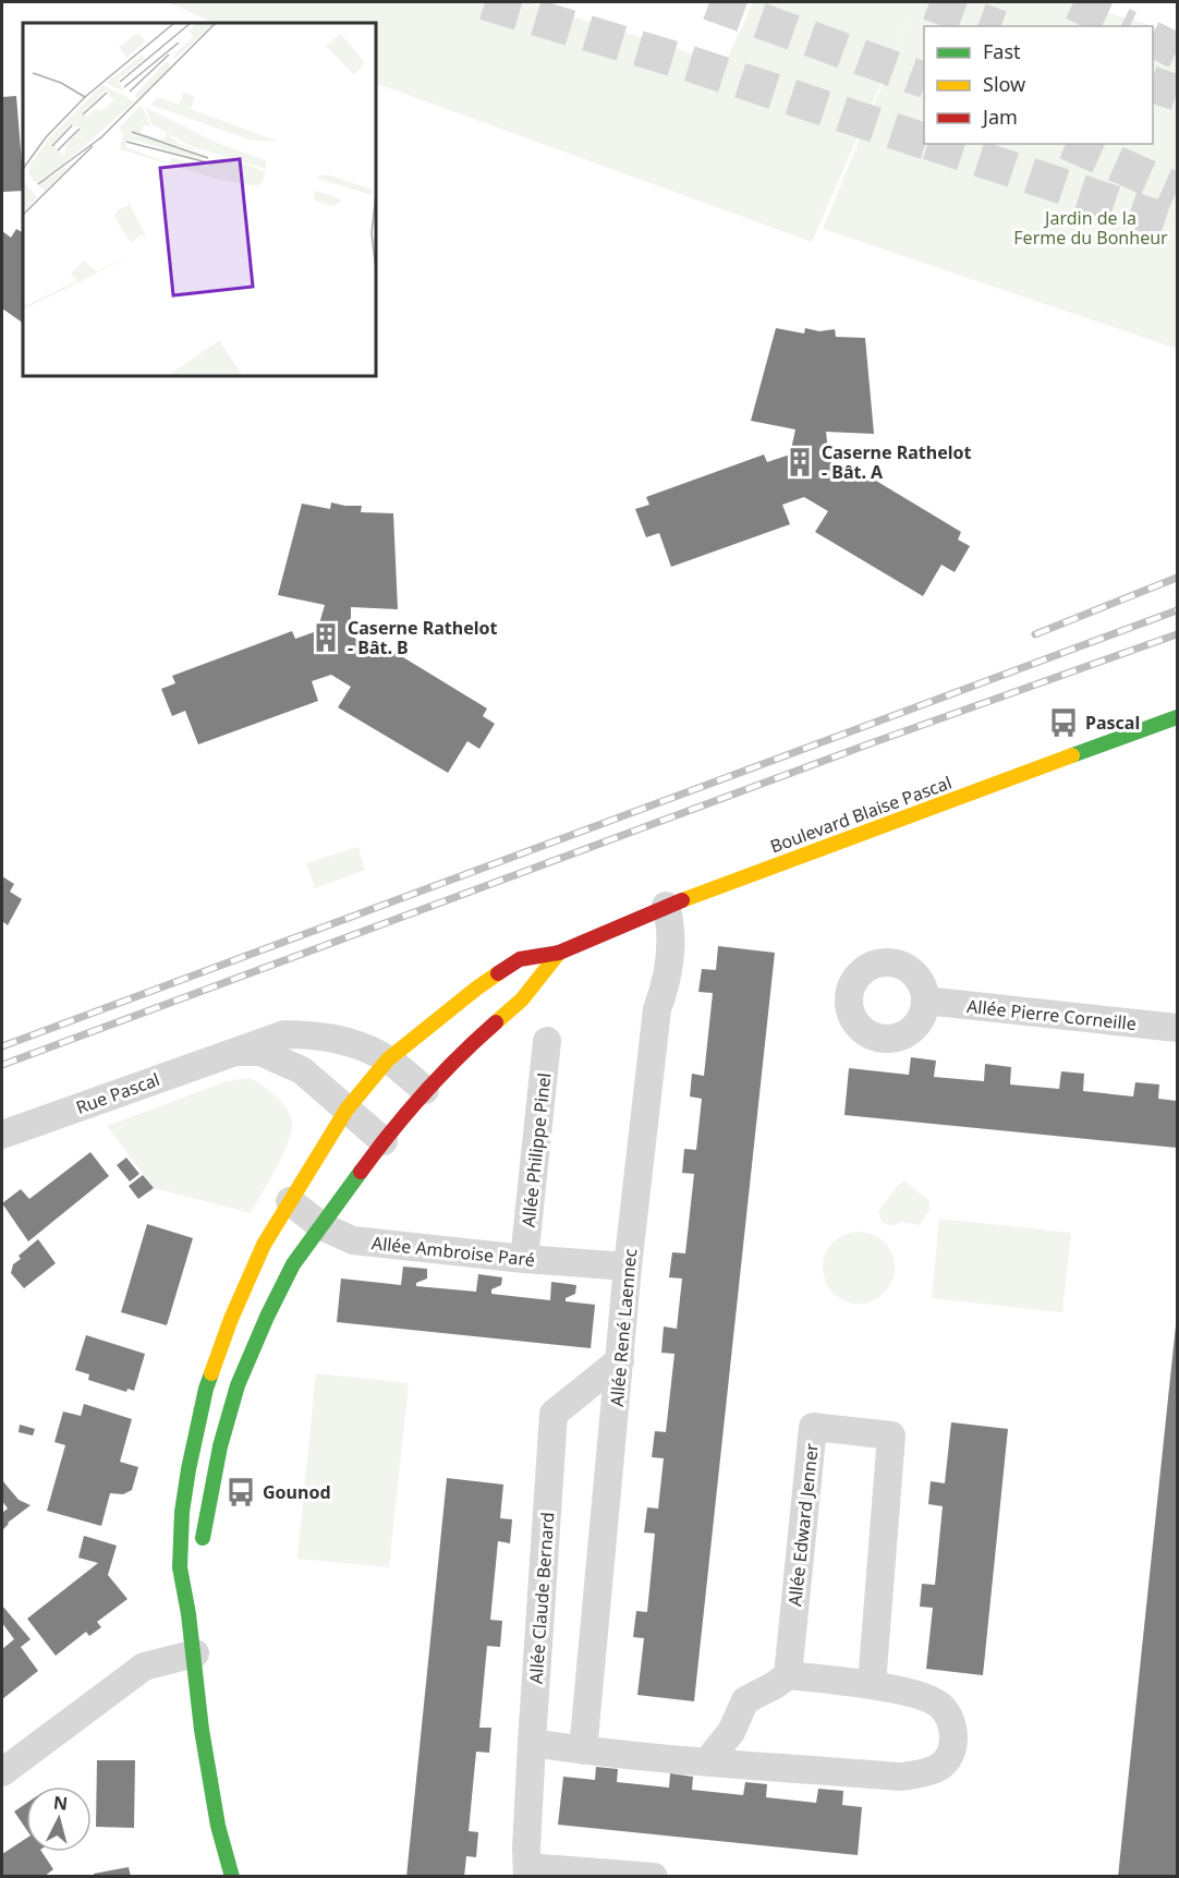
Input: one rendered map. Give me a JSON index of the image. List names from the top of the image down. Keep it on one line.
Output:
{"streets":{"street":["Boulevard Blaise Pascal","Allée Pierre Corneille","Rue Pascal","Allée Philippe Pinel","Allée Ambroise Paré","Allée René Laennec","Allée Edward Jenner","Allée Claude Bernard"]},"crossings":[["Boulevard Blaise Pascal","Rue Pascal"],["Boulevard Blaise Pascal","Allée Ambroise Paré"],["Boulevard Blaise Pascal","Allée René Laennec"],["Allée Philippe Pinel","Allée Ambroise Paré"],["Allée Ambroise Paré","Allée René Laennec"],["Allée René Laennec","Allée Claude Bernard"]],"parks":["Jardin de la Ferme du Bonheur"],"places":{"building":["Caserne Rathelot - Bât. A","Caserne Rathelot - Bât. B"],"bus stop":["Pascal","Gounod"]},"legend":["Fast","Slow","Jam"],"north":"top"}
